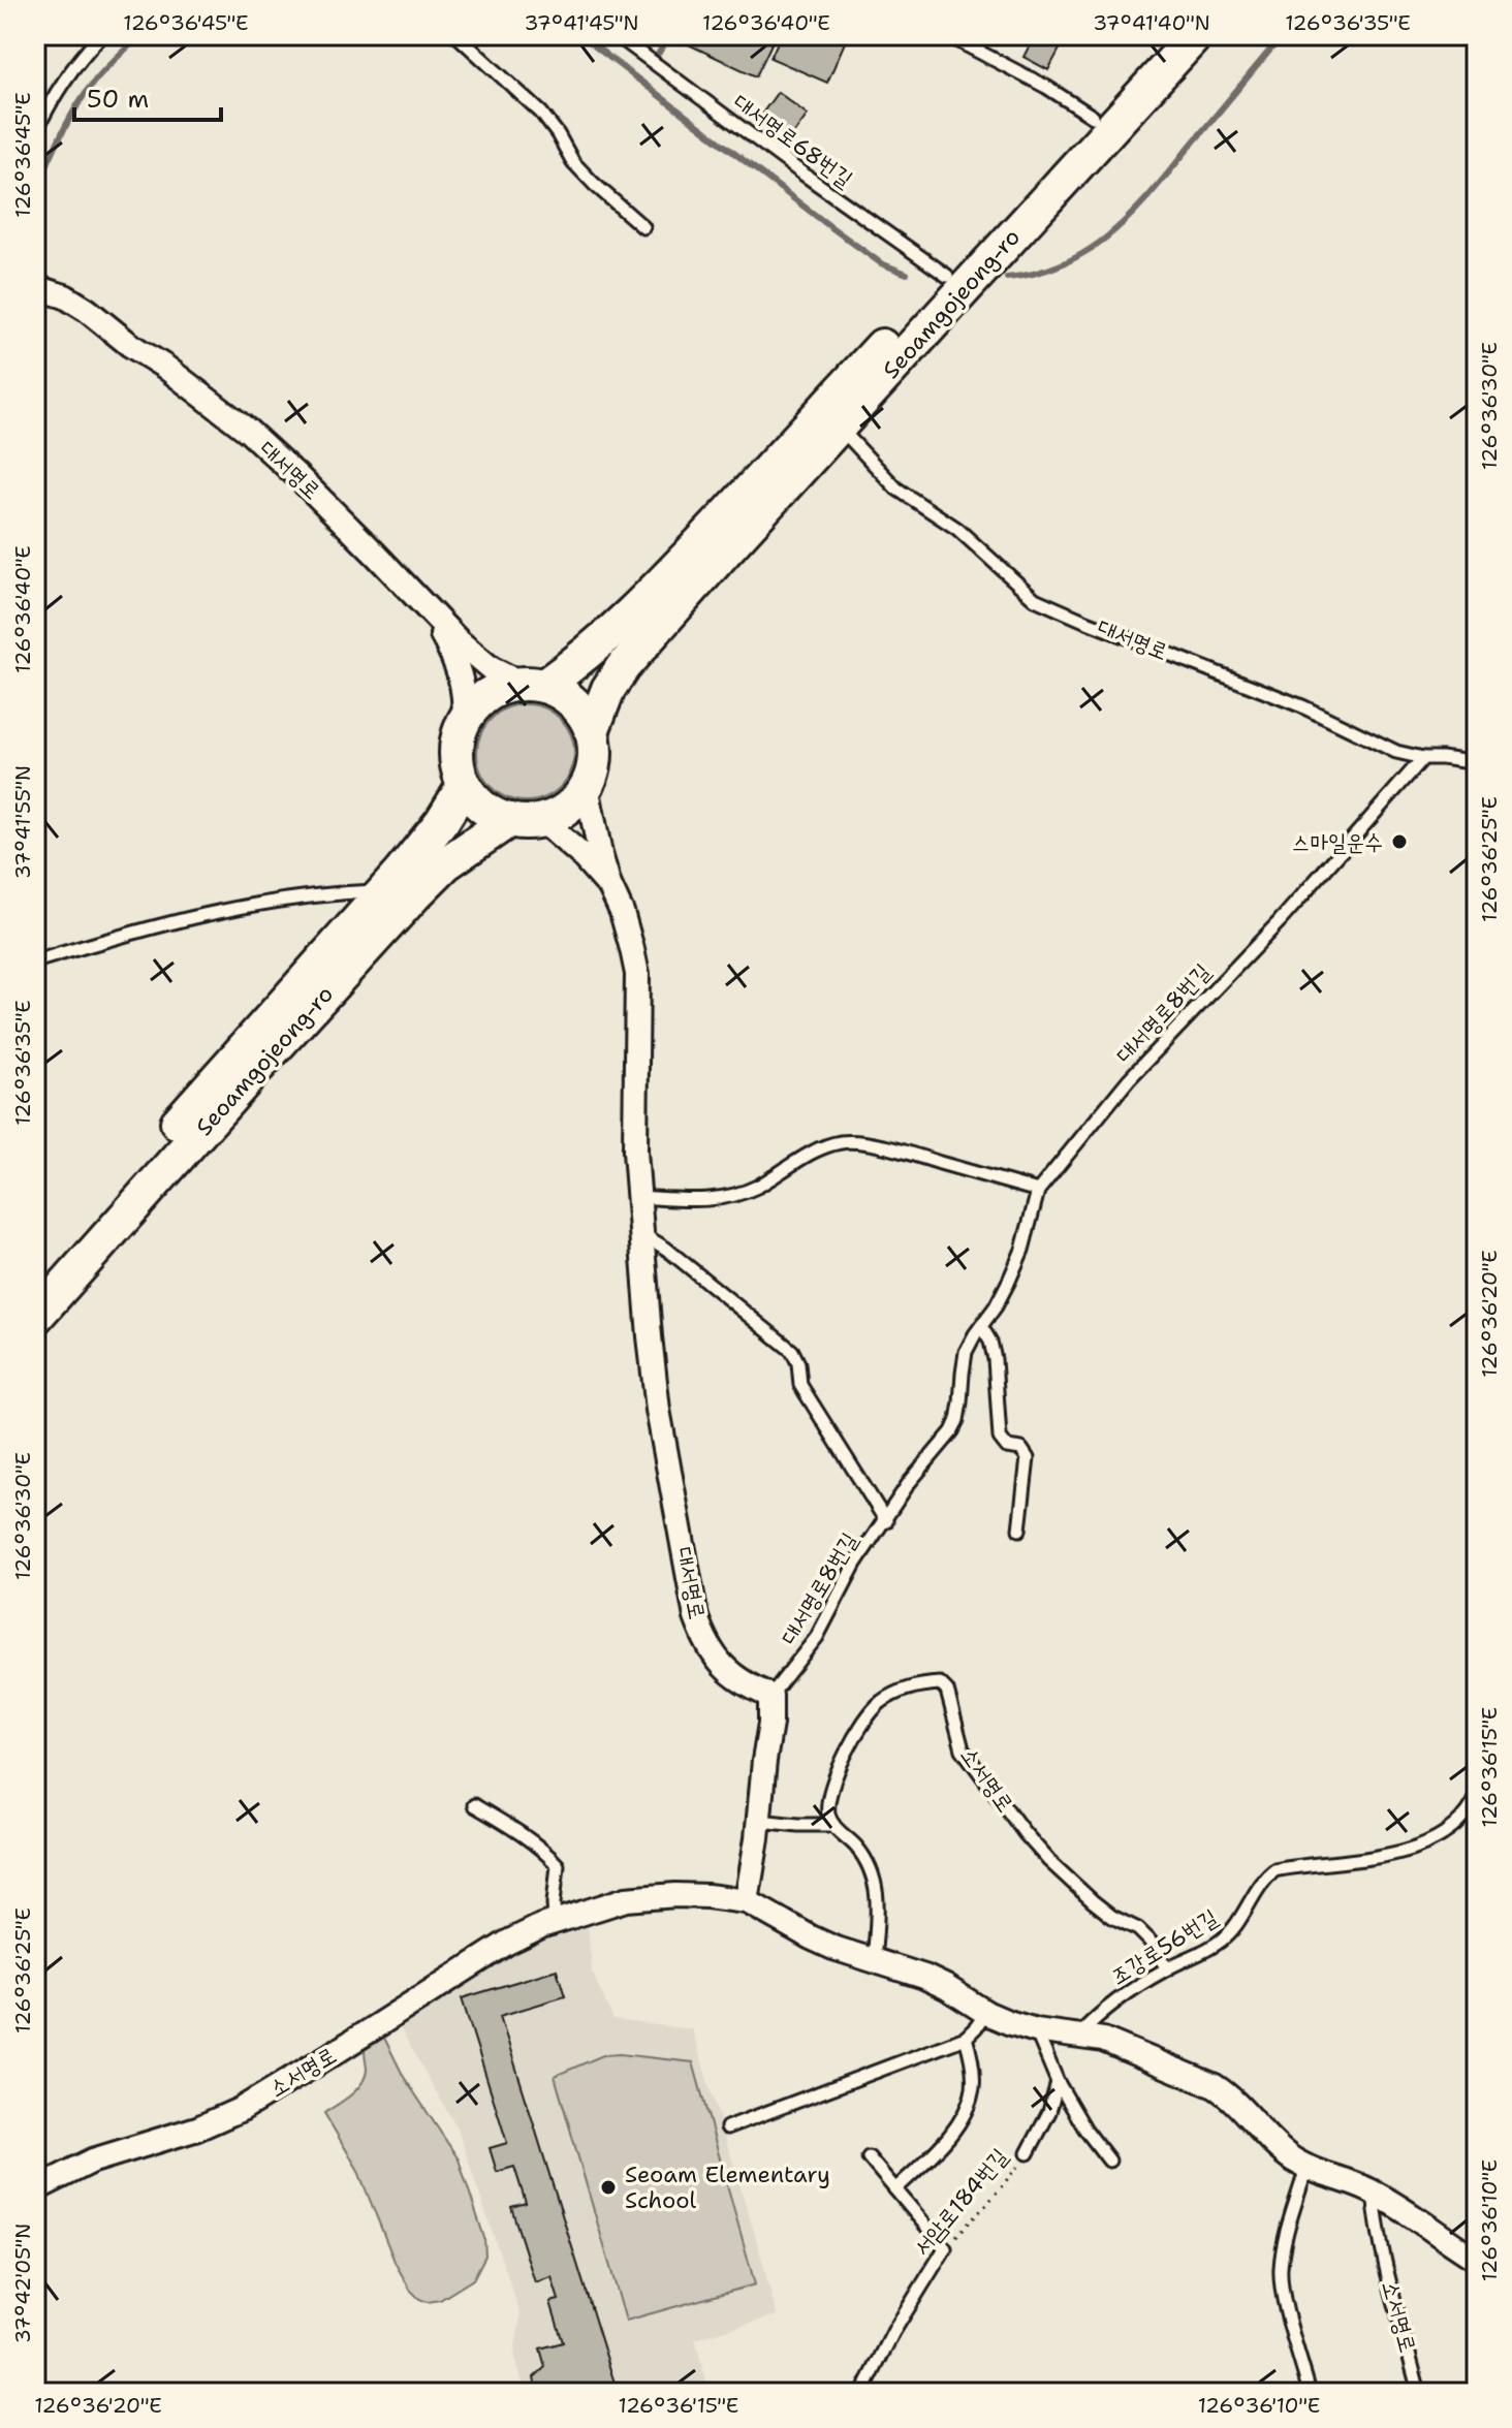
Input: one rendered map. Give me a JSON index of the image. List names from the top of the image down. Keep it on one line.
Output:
{"streets":{"main road":["Seoamgojeong-ro"],"street":["대서명로","소서명로"],"lane":["대서명로68번길","대서명로8번길","조강로56번길","서암로184번길"]},"crossings":[["대서명로68번길","Seoamgojeong-ro"],["Seoamgojeong-ro","대서명로"],["대서명로","대서명로8번길"],["소서명로","조강로56번길"]],"places":["스마일운수","Seoam Elementary School"],"scale_bar":"50 m","coordinates":["126°36'45\"E","37°41'45\"N","126°36'40\"E","37°41'40\"N","126°36'35\"E","126°36'30\"E","37°41'55\"N","126°36'25\"E","126°36'20\"E","126°36'15\"E","126°36'10\"E","37°42'05\"N"]}
